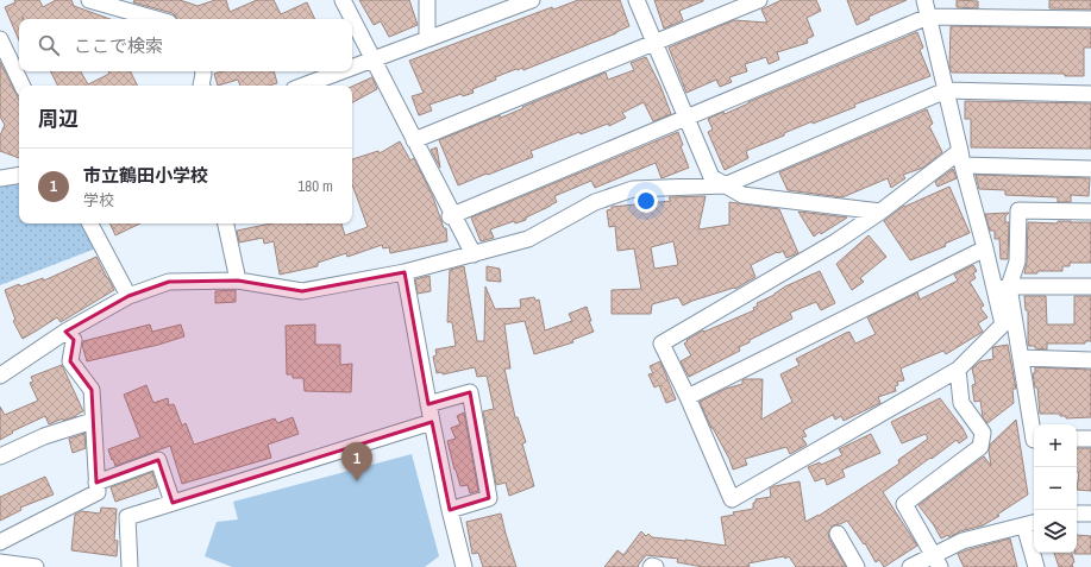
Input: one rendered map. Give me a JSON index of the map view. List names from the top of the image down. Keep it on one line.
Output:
{"page":{"search":"ここで検索","heading":"周辺","list":[{"mark":"1","name":"市立鶴田小学校","note":"学校","value":"180 m"}],"map_buttons":["+","−"],"pins":"1"}}
